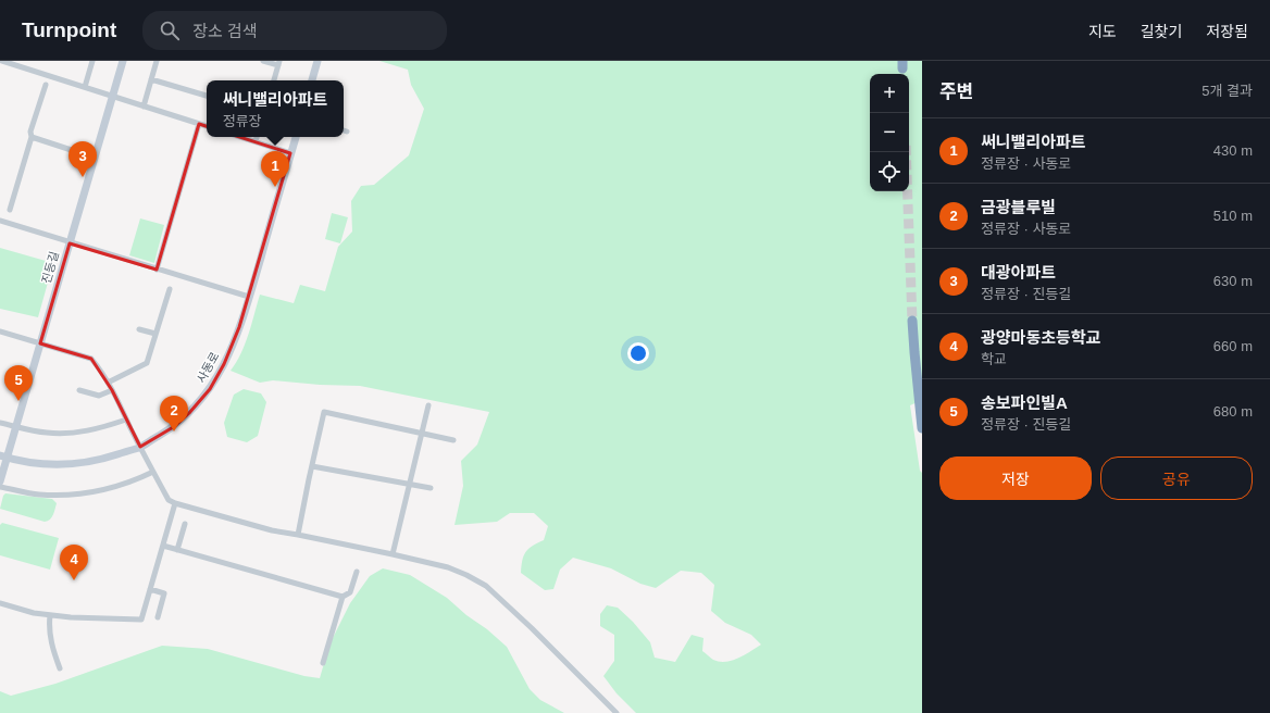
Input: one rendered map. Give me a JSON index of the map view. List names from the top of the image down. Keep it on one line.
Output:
{"streets":{"street":["진등길","사동로"]},"crossings":[["진등길","사동로"]],"page":{"header":"Turnpoint","search":"장소 검색","nav":["지도","길찾기","저장됨"],"heading":["주변","5개 결과"],"map_buttons":["+","−"],"popup":["써니밸리아파트","정류장"],"list":[{"mark":"1","name":"써니밸리아파트","note":"정류장 · 사동로","value":"430 m"},{"mark":"2","name":"금광블루빌","note":"정류장 · 사동로","value":"510 m"},{"mark":"3","name":"대광아파트","note":"정류장 · 진등길","value":"630 m"},{"mark":"4","name":"광양마동초등학교","note":"학교","value":"660 m"},{"mark":"5","name":"송보파인빌A","note":"정류장 · 진등길","value":"680 m"}],"pins":["3","1","5","2","4"],"buttons":["저장","공유"]}}
